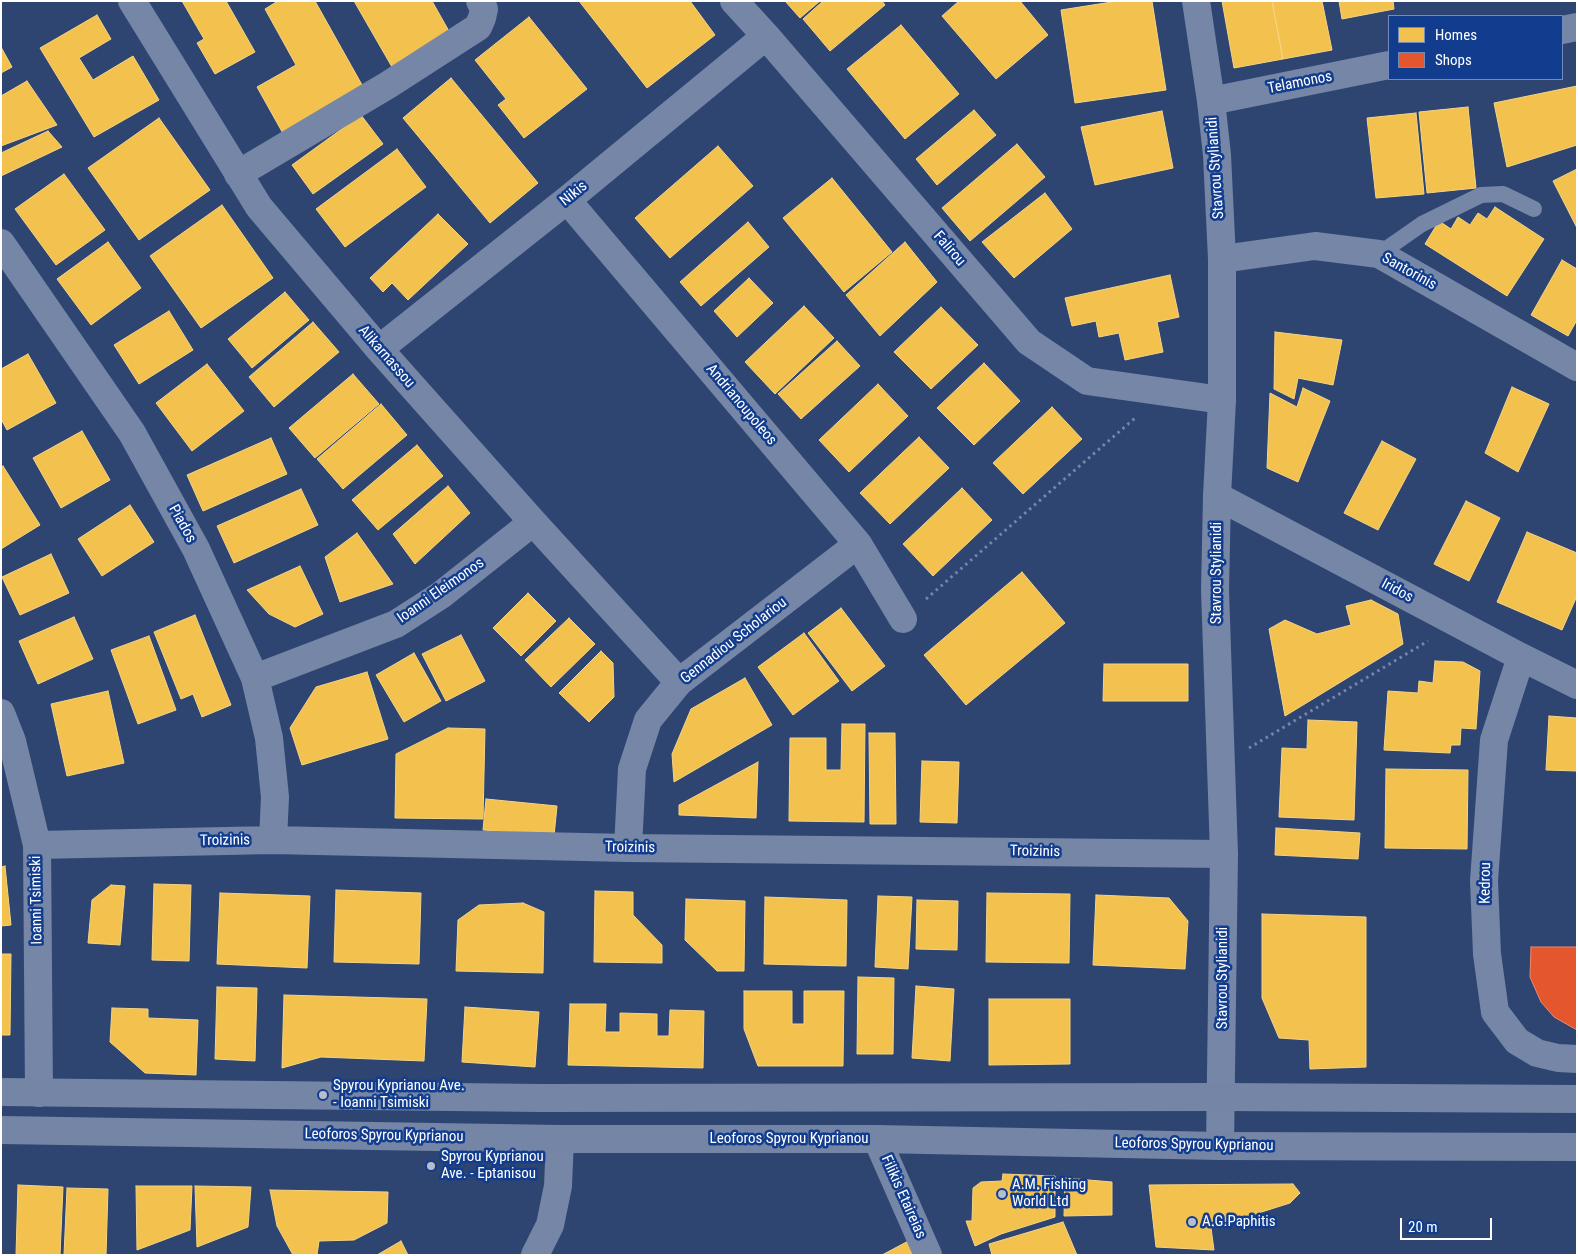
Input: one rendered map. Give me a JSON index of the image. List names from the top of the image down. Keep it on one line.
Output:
{"streets":{"main road":["Leoforos Spyrou Kyprianou"],"street":["Telamonos","Stavrou Stylianidi","Nikis","Falirou","Santorinis","Alikarnassou","Andrianoupoleos","Piados","Ioanni Eleimonos","Iridos","Gennadiou Scholariou","Troizinis","Kedrou","Ioanni Tsimiski","Filikis Etaireias"]},"crossings":[["Telamonos","Stavrou Stylianidi"],["Stavrou Stylianidi","Falirou"],["Stavrou Stylianidi","Santorinis"],["Stavrou Stylianidi","Iridos"],["Stavrou Stylianidi","Troizinis"],["Stavrou Stylianidi","Leoforos Spyrou Kyprianou"],["Nikis","Falirou"],["Nikis","Alikarnassou"],["Nikis","Andrianoupoleos"],["Alikarnassou","Ioanni Eleimonos"],["Alikarnassou","Gennadiou Scholariou"],["Andrianoupoleos","Gennadiou Scholariou"],["Piados","Ioanni Eleimonos"],["Piados","Troizinis"],["Iridos","Kedrou"],["Gennadiou Scholariou","Troizinis"],["Troizinis","Ioanni Tsimiski"],["Leoforos Spyrou Kyprianou","Filikis Etaireias"]],"places":["Spyrou Kyprianou Ave. - Ioanni Tsimiski","Spyrou Kyprianou Ave. - Eptanisou","A.M. Fishing World Ltd","A.G.Paphitis"],"legend":["Homes","Shops"],"scale_bar":"20 m"}
